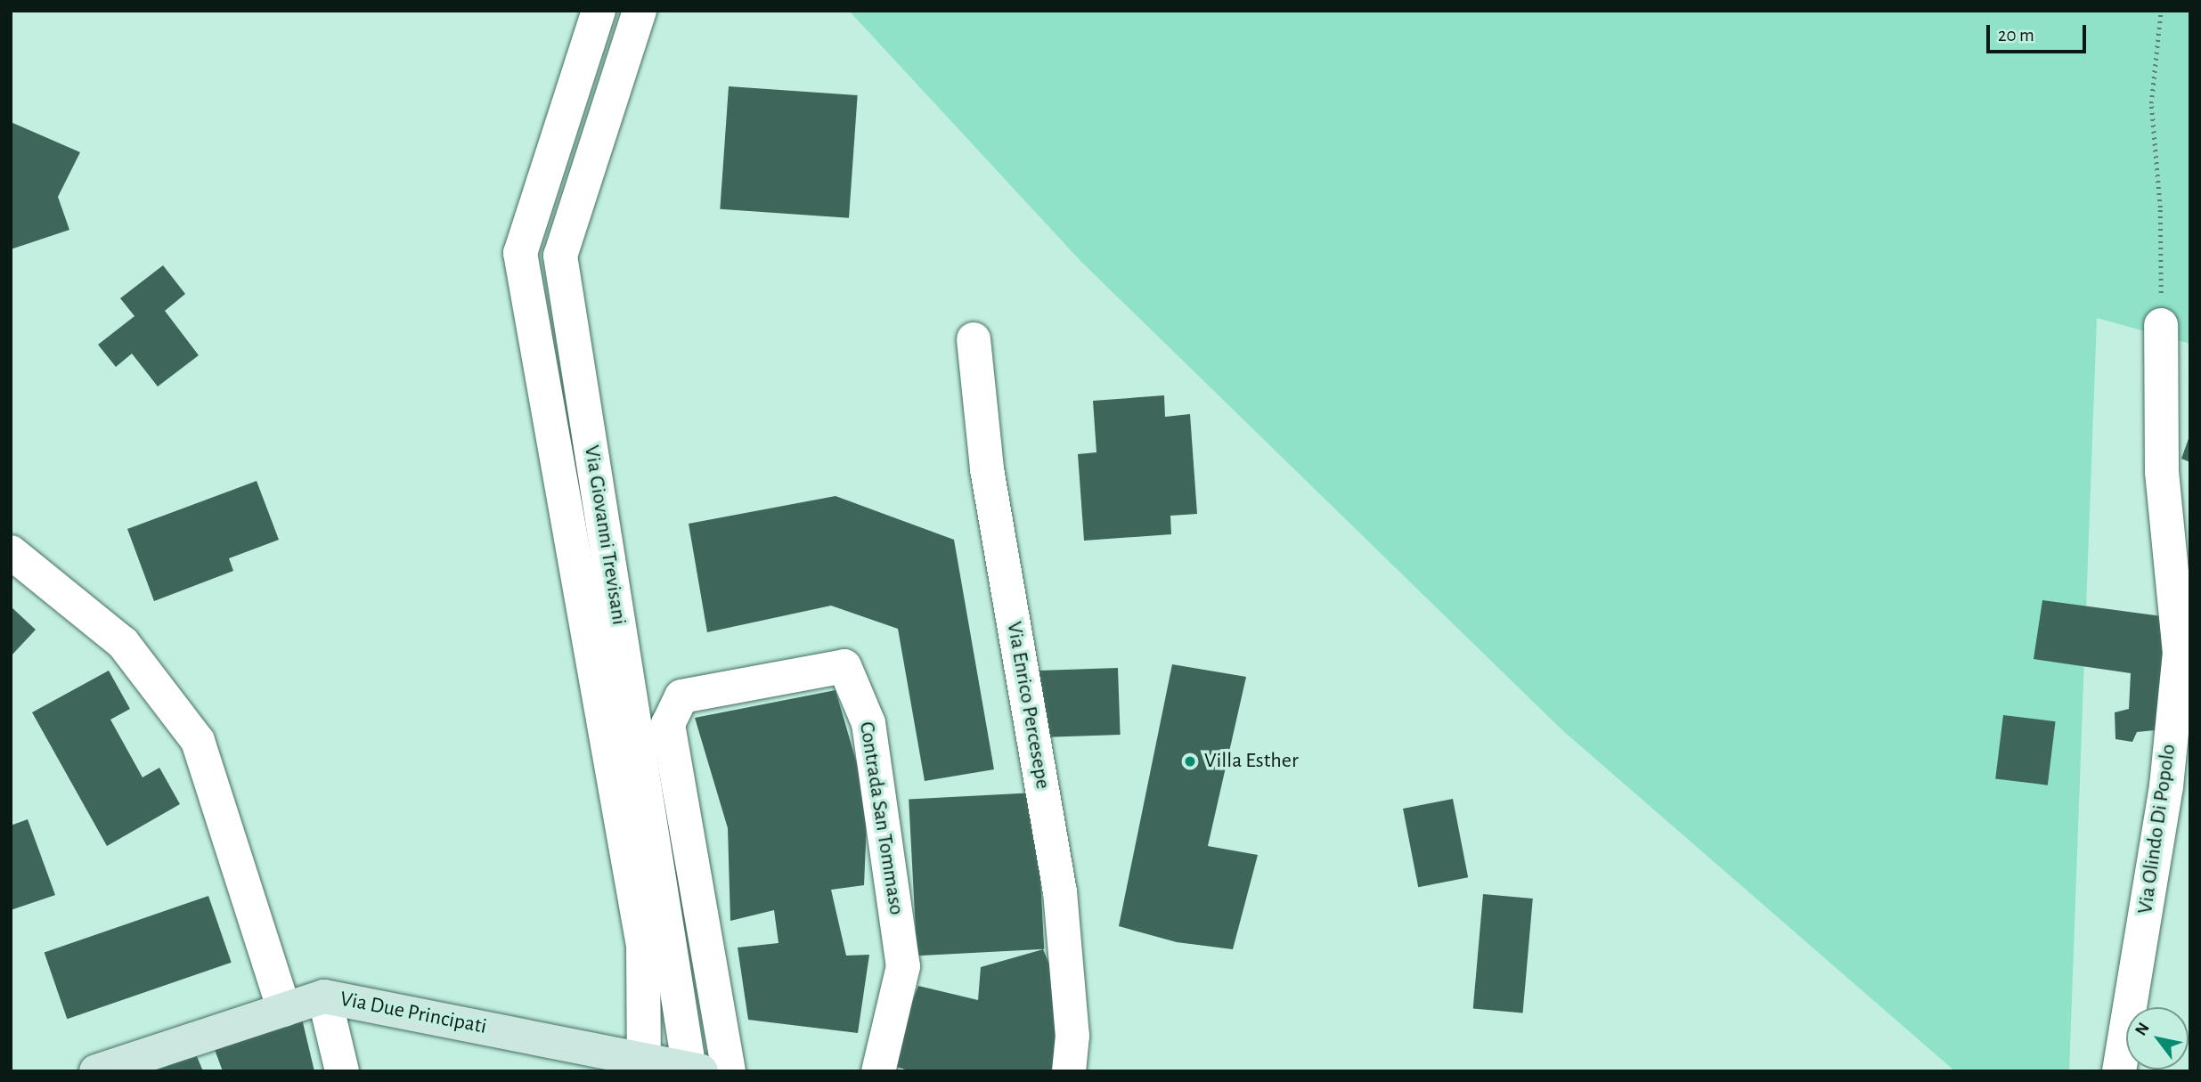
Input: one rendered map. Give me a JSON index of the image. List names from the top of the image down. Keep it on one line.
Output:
{"streets":{"street":["Via Giovanni Trevisani","Via Enrico Percesepe","Contrada San Tommaso","Via Olindo Di Popolo","Via Due Principati"]},"crossings":[["Via Giovanni Trevisani","Via Due Principati"]],"places":["Villa Esther"],"scale_bar":"20 m","north":"top left"}
